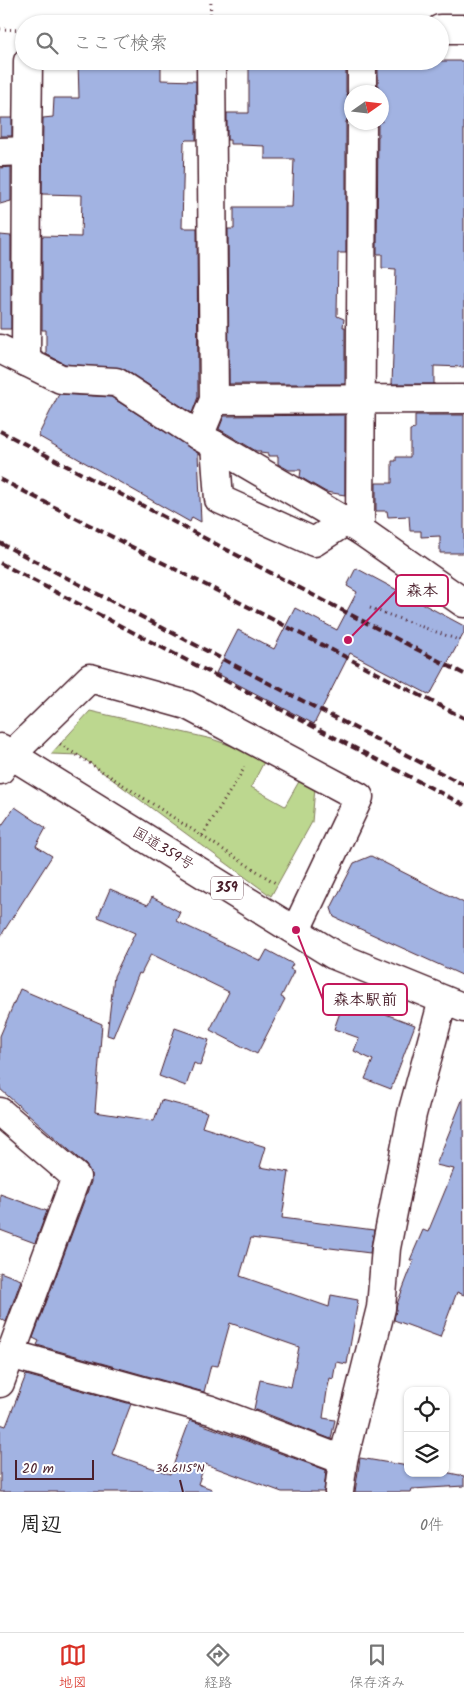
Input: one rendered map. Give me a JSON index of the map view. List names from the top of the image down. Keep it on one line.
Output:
{"streets":{"main road":["国道359号","359"]},"places":["森本","森本駅前"],"scale_bar":"20 m","north":"right","page":{"search":"ここで検索","scale":"20 m","heading":["周辺","0件"],"nav":["地図","経路","保存済み"]},"coordinates":["36.6115°N"]}
